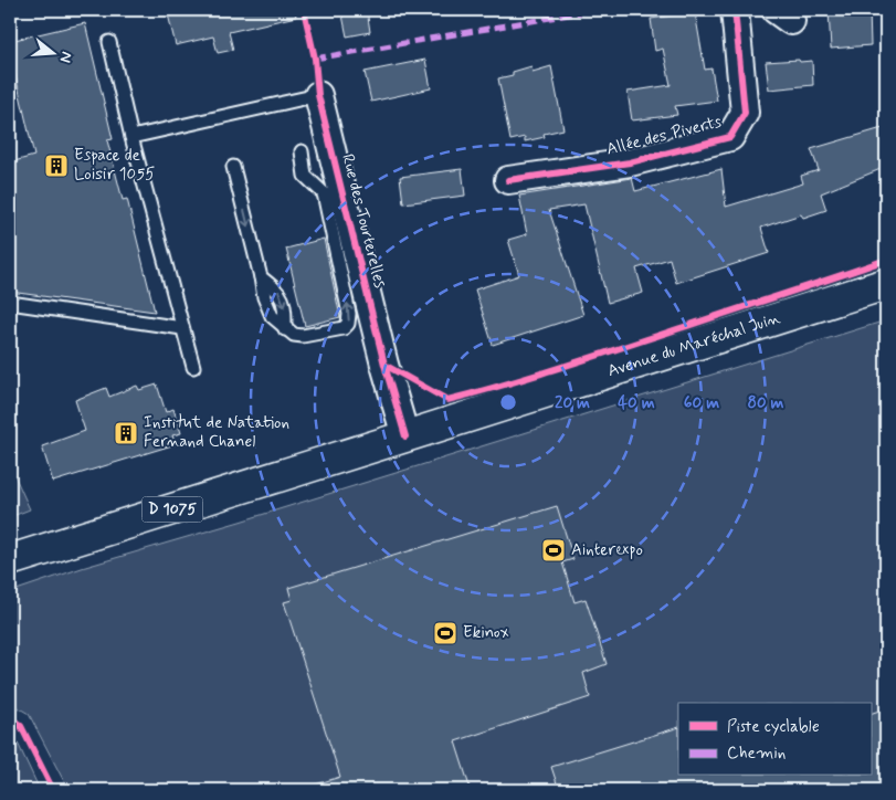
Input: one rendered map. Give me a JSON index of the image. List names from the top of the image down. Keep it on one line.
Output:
{"streets":{"main road":["Avenue du Maréchal Juin","D 1075"],"street":["Allée des Piverts","Rue des Tourterelles"]},"crossings":[["Rue des Tourterelles","Avenue du Maréchal Juin"],["Rue des Tourterelles","D 1075"],["Avenue du Maréchal Juin","D 1075"]],"places":{"building":["Espace de Loisir 1055","Institut de Natation Fernand Chanel"],"sports":["Ainterexpo","Ekinox"]},"legend":["Piste cyclable","Chemin"],"north":"right","rings":["20 m","40 m","60 m","80 m"]}
